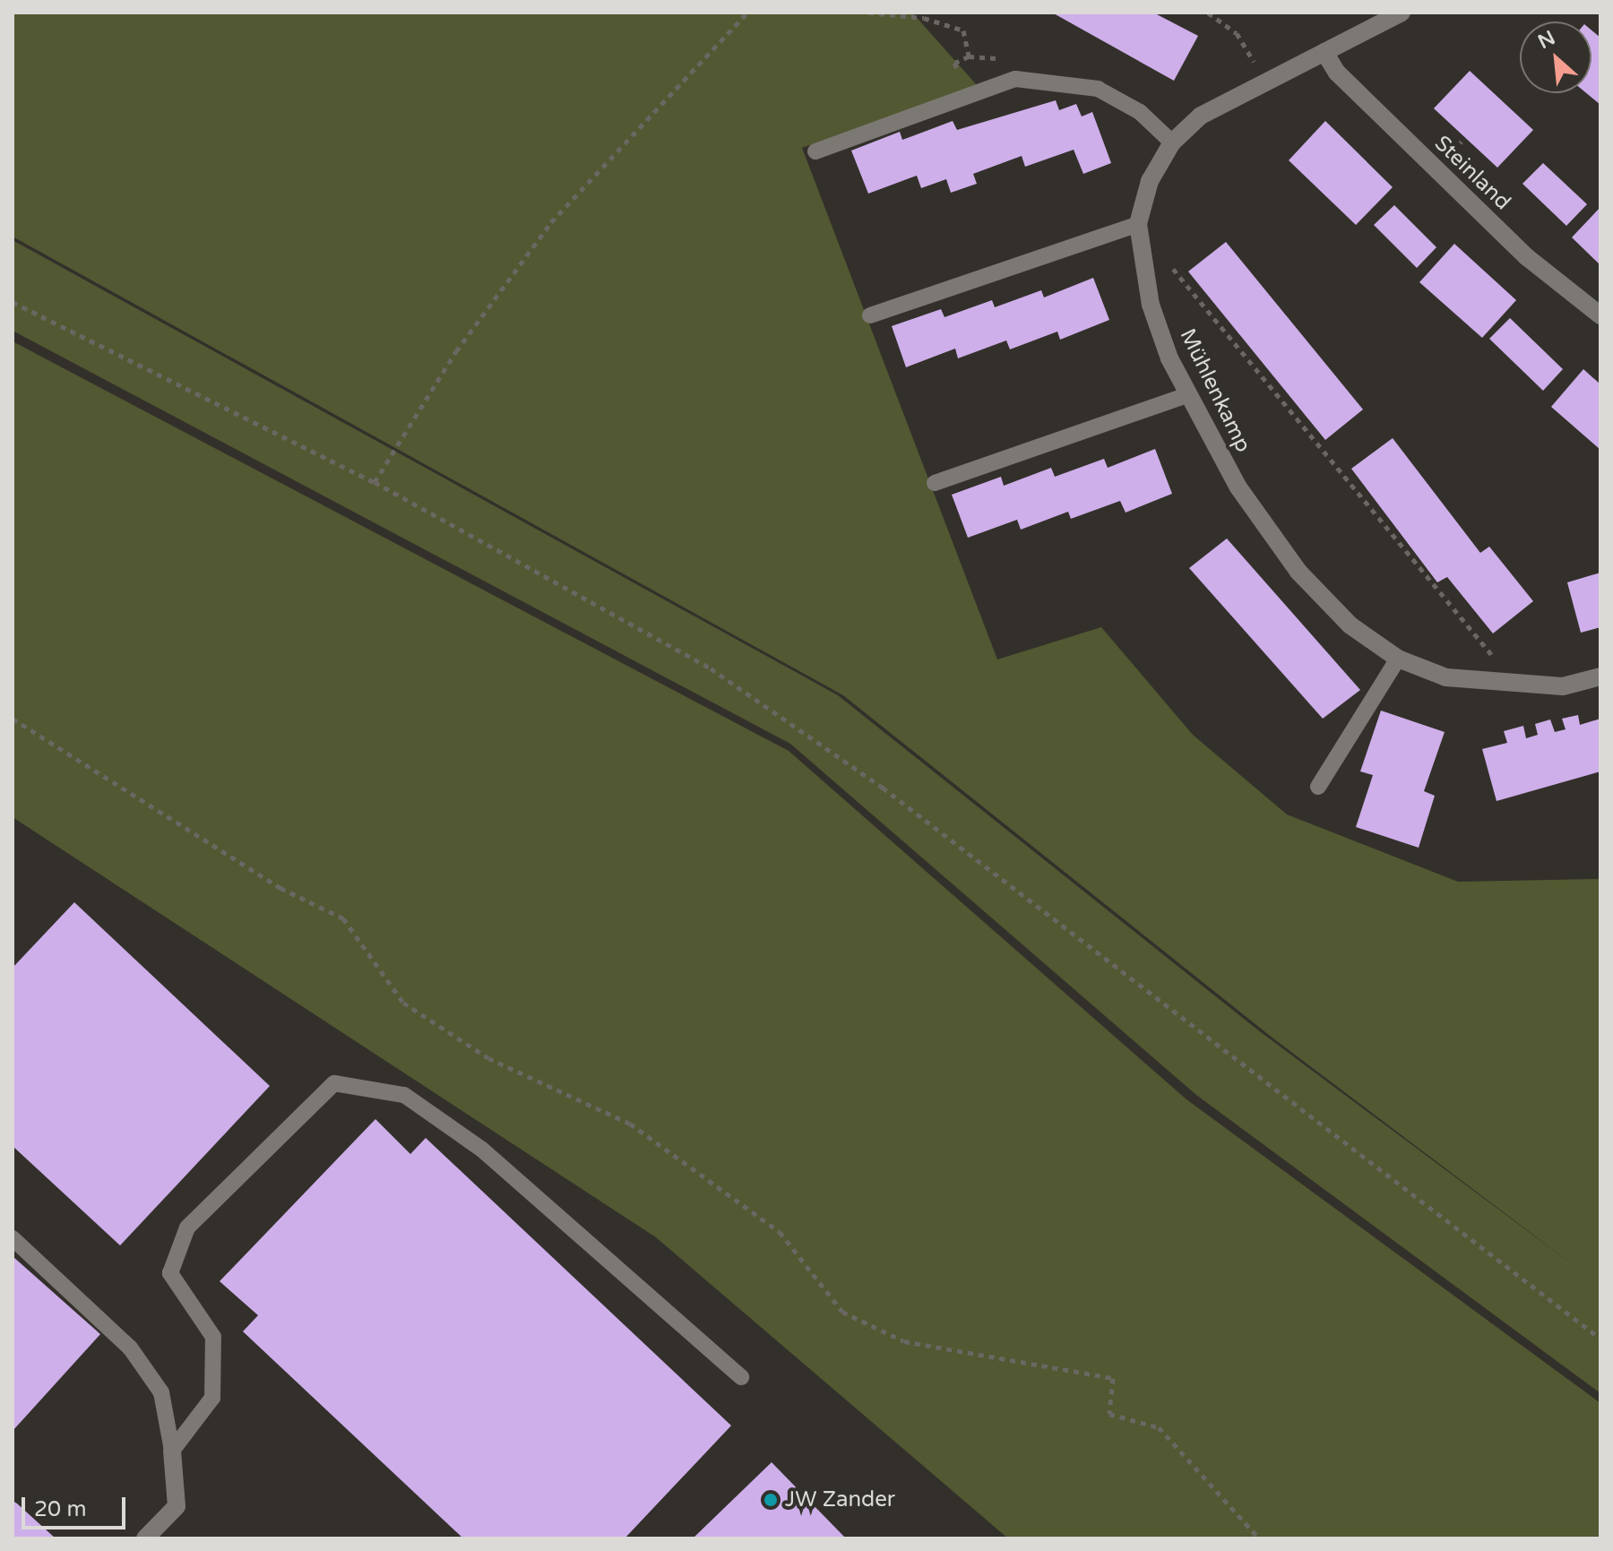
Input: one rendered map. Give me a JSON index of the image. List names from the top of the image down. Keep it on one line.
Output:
{"streets":{"street":["Steinland","Mühlenkamp"]},"crossings":[["Steinland","Mühlenkamp"]],"places":["JW Zander"],"scale_bar":"20 m","north":"top left"}
